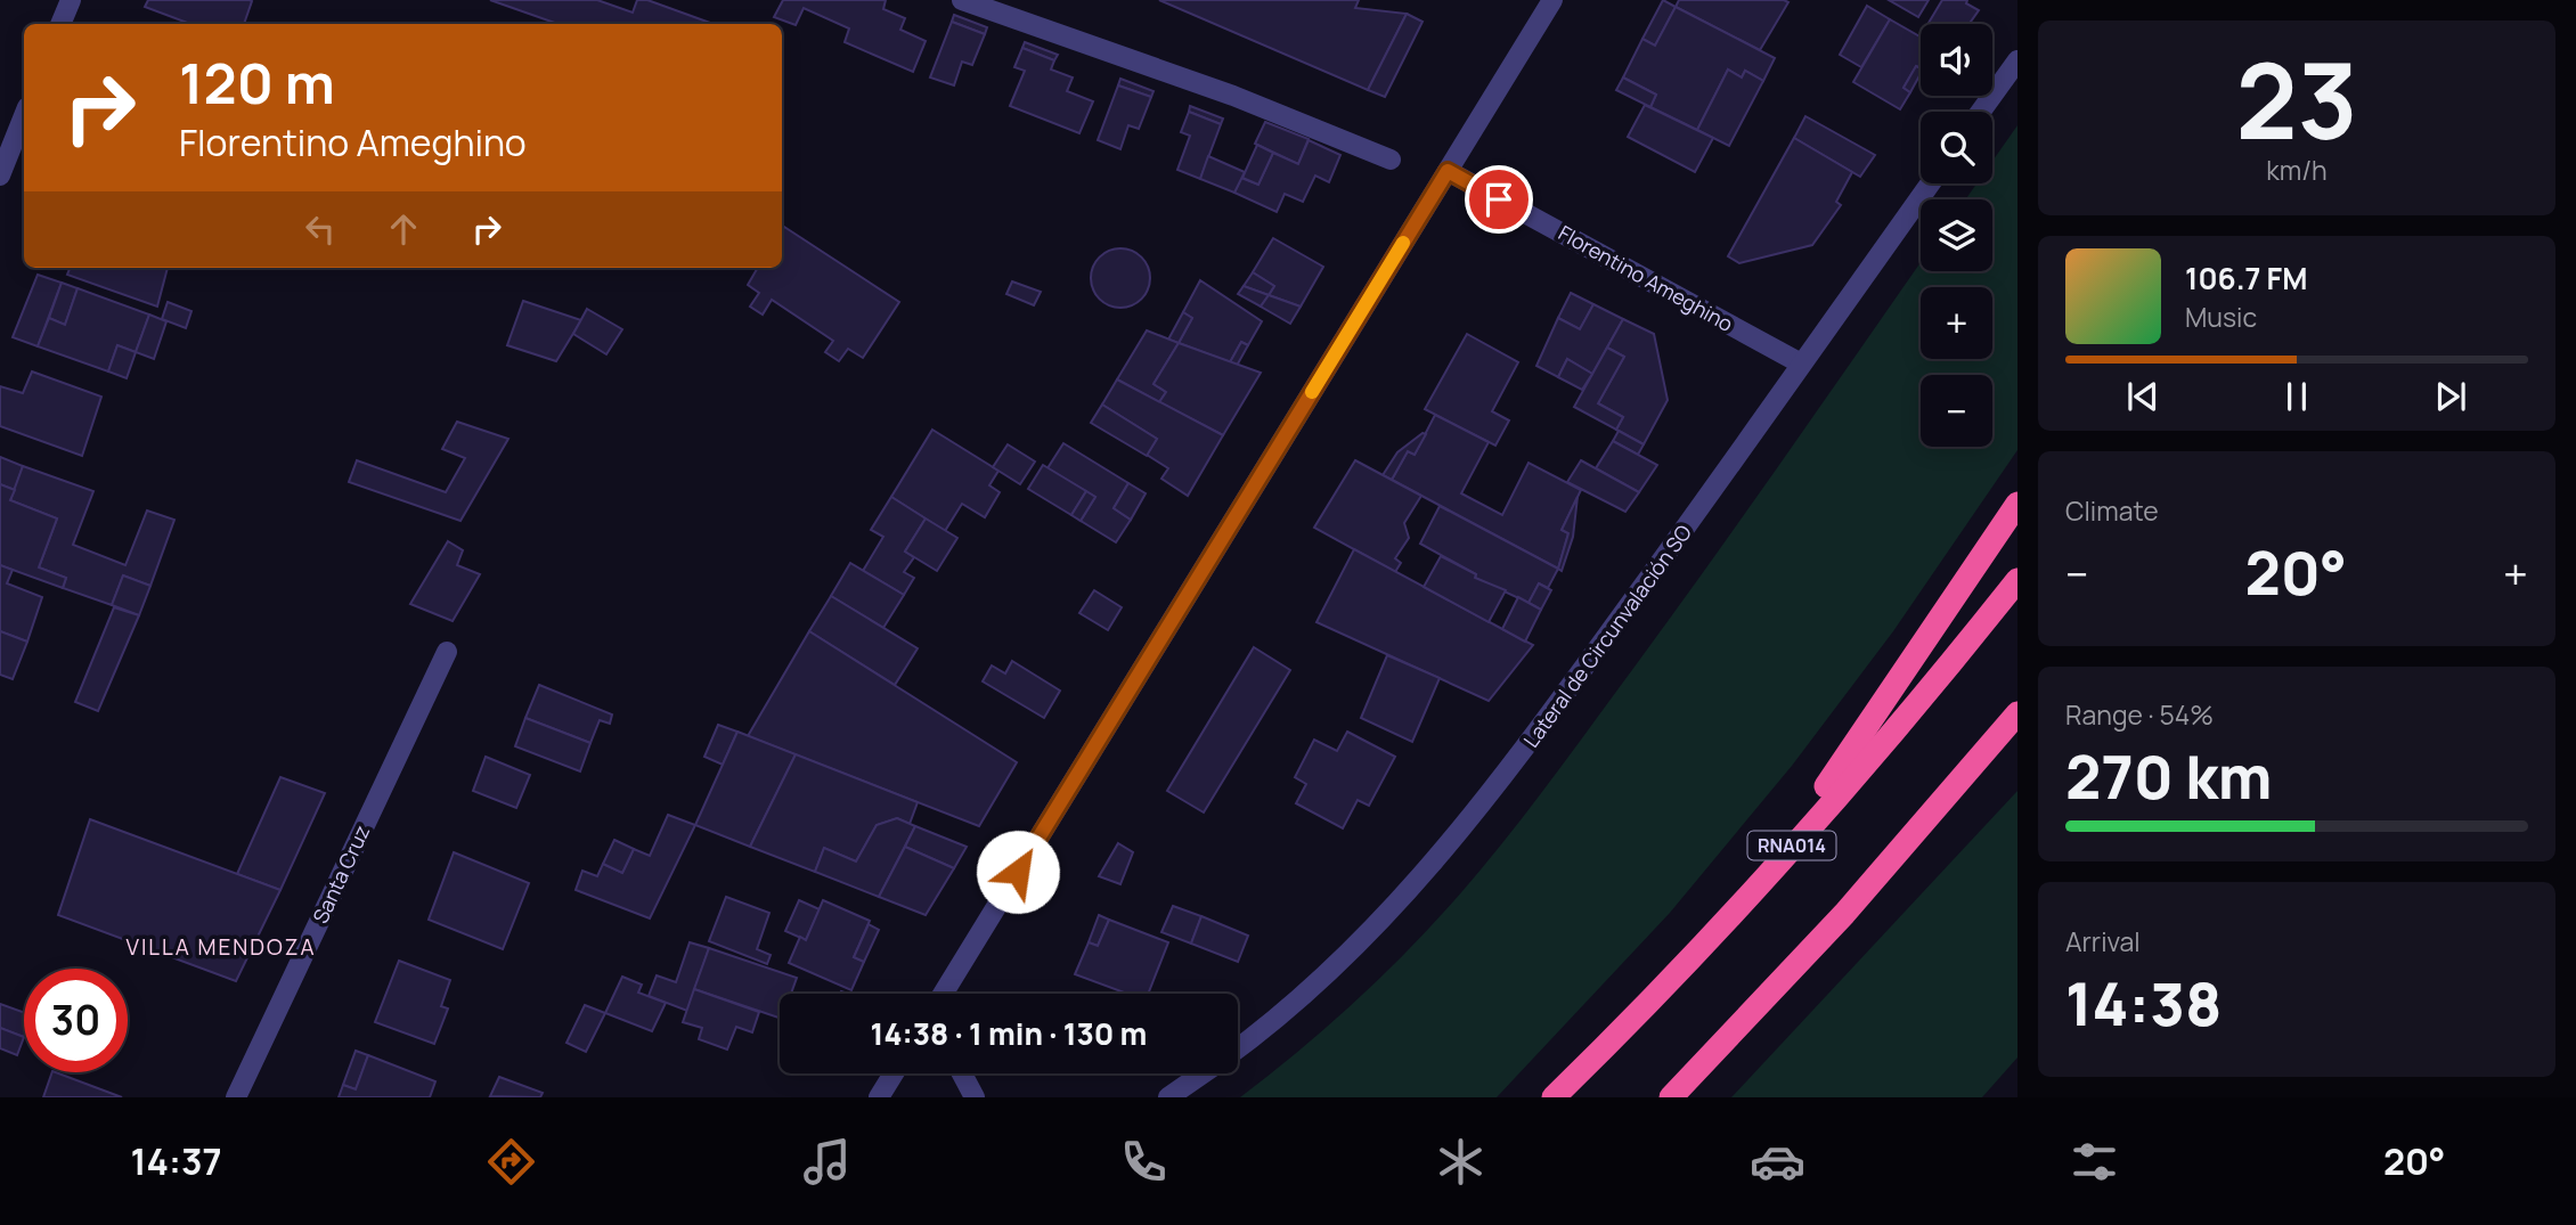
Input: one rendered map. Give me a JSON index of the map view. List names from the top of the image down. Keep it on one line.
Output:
{"streets":{"highway":["RNA014"],"street":["Florentino Ameghino","Lateral de Circunvalación SO","Santa Cruz"]},"crossings":[["Florentino Ameghino","Lateral de Circunvalación SO"]],"districts":["VILLA MENDOZA"],"page":{"tile":[["23","km/h"],"Climate",["Range · 54%","270 km"],["Arrival","14:38"]],"map_buttons":["+","−"],"turn":["120 m","Florentino Ameghino"],"song":["106.7 FM","Music"],"heat":["−","20°","+"],"limit":"30","trip":"14:38 · 1 min · 130 m","tabs":["14:37","20°"]}}
